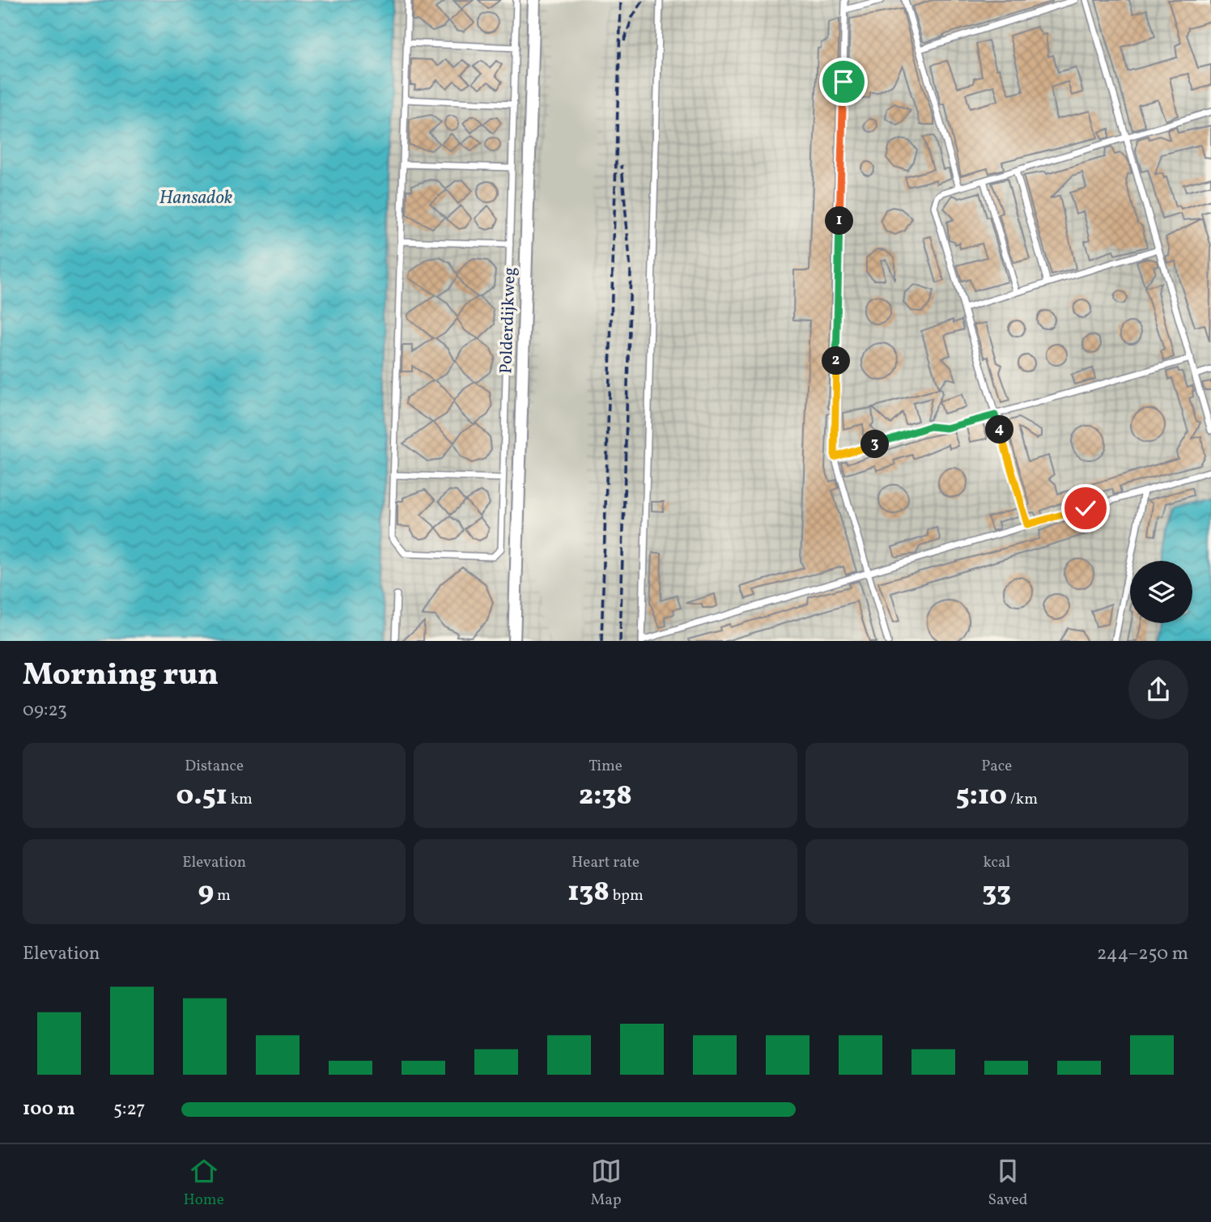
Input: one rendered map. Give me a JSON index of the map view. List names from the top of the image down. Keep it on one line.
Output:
{"streets":{"street":["Polderdijkweg"]},"water":["Hansadok"],"page":{"pins":["1","2","4","3"],"heading":["Morning run","09:23"],"stats":[["Distance","0.51 km"],["Time","2:38"],["Pace","5:10 /km"],["Elevation","9 m"],["Heart rate","138 bpm"],["kcal","33"]],"chart":["Elevation","244–250 m"],"list":[{"name":"100 m","note":"5:27"}],"tabs":["Home","Map","Saved"]}}
